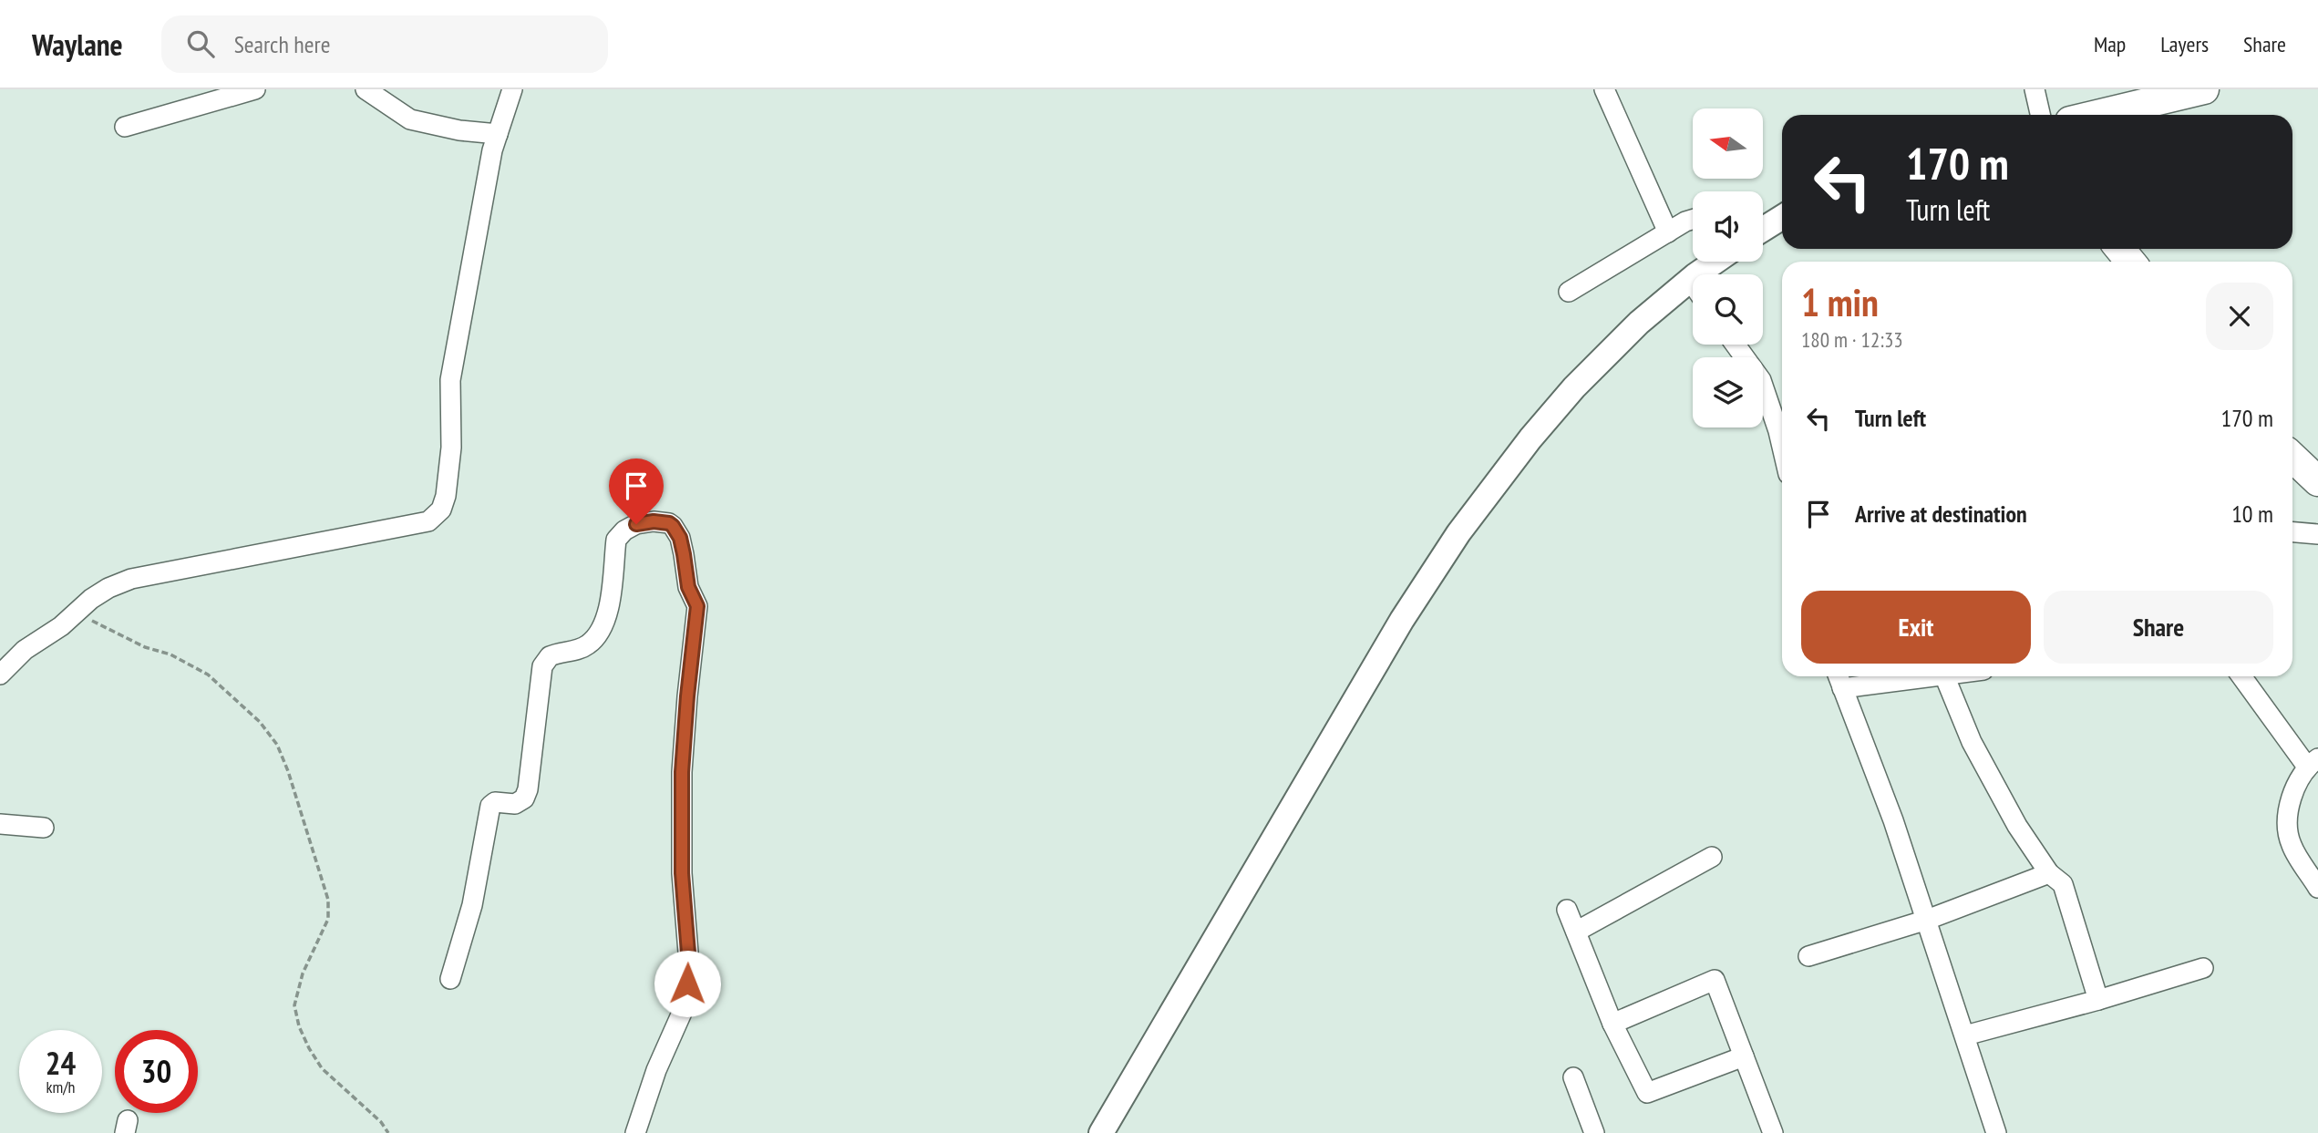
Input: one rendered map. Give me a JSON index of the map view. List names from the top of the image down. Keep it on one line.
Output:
{"north":"left","page":{"header":"Waylane","search":"Search here","nav":["Map","Layers","Share"],"turn":["170 m","Turn left"],"heading":["1 min","180 m · 12:33"],"list":[{"name":"Turn left","value":"170 m"},{"name":"Arrive at destination","value":"10 m"}],"buttons":["Exit","Share"],"speed":"24 km/h","limit":"30"}}
